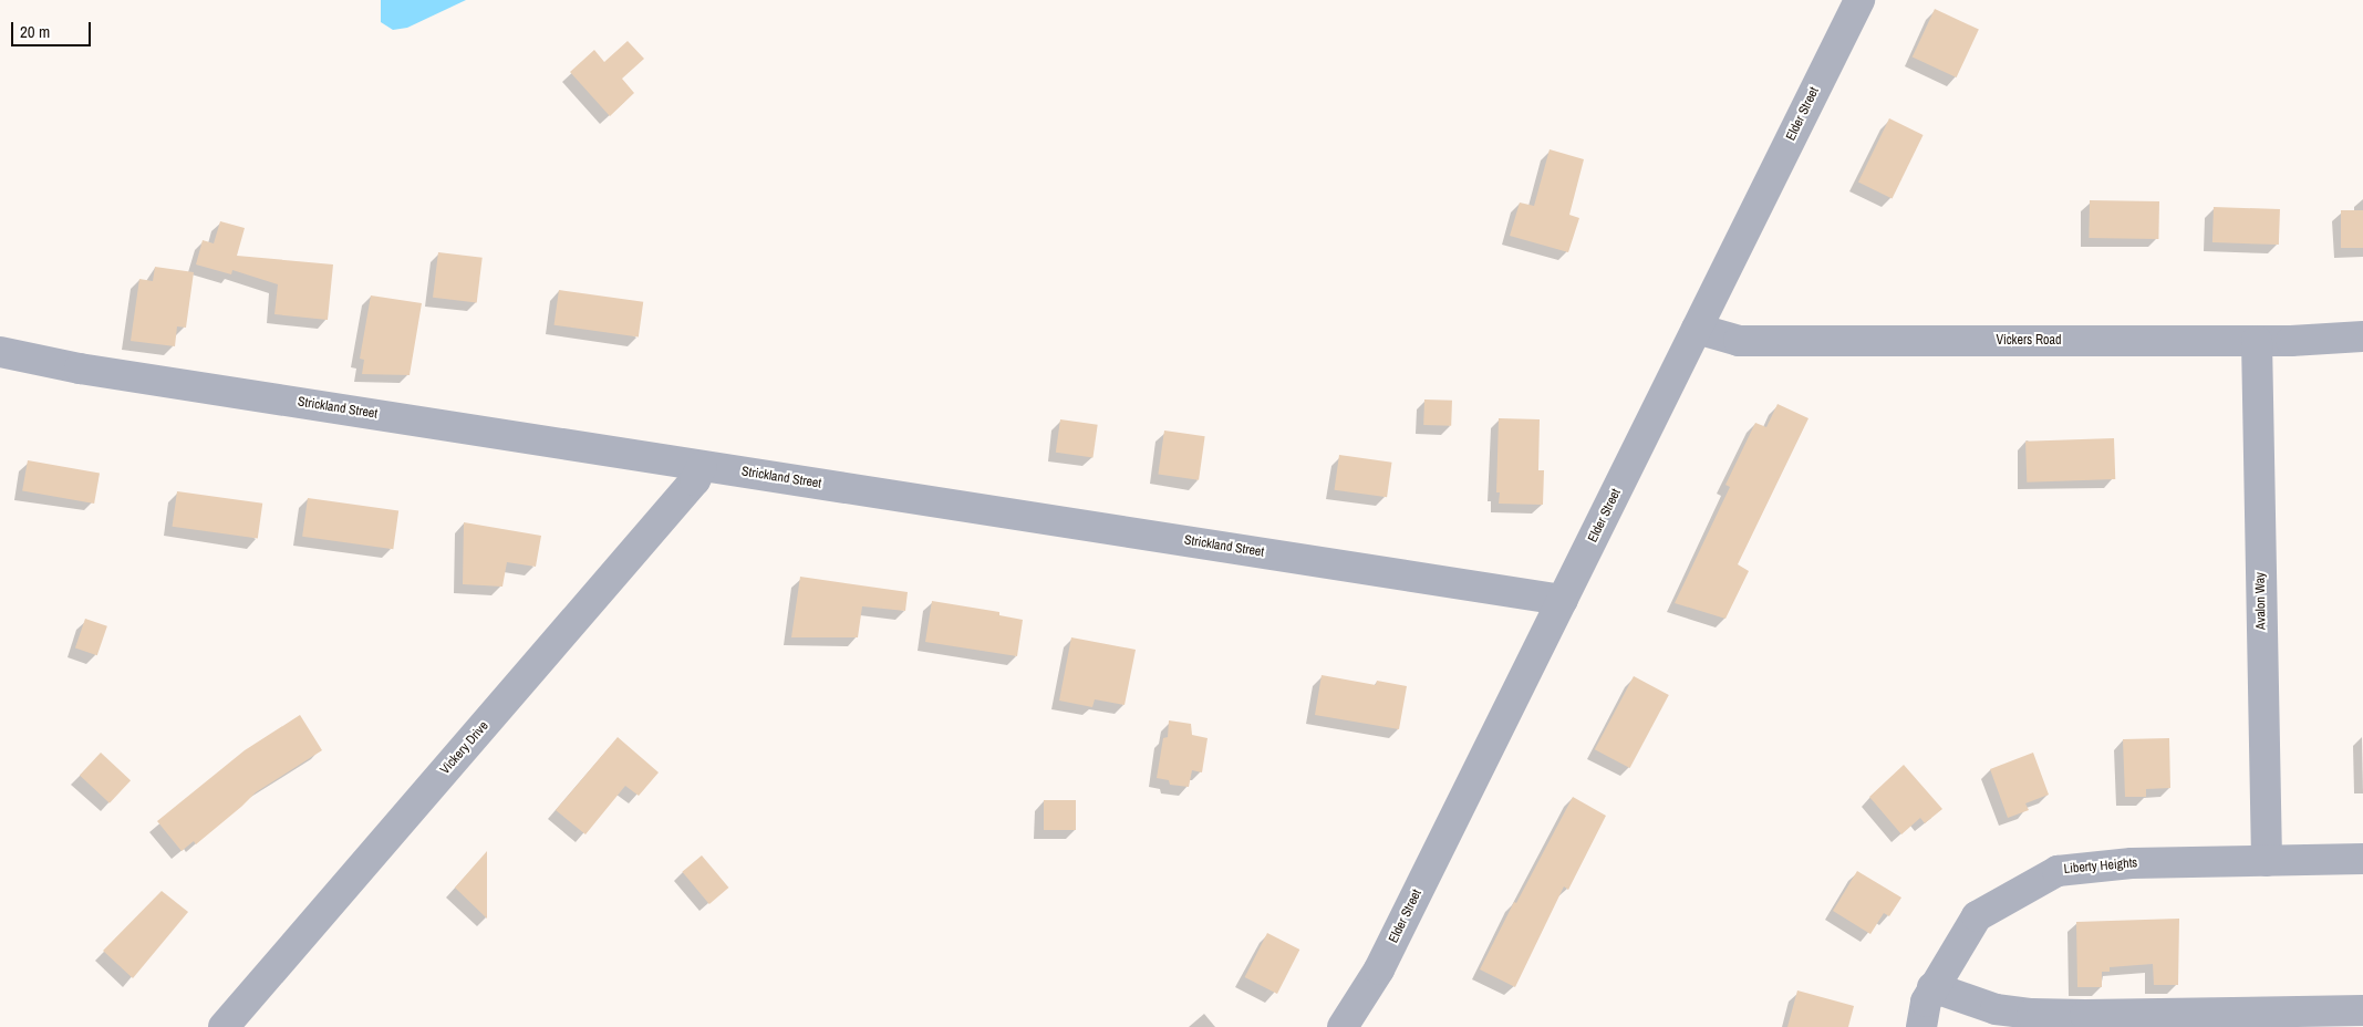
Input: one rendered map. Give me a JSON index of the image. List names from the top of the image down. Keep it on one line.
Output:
{"streets":{"street":["Elder Street","Vickers Road","Strickland Street","Avalon Way","Vickery Drive","Liberty Heights"]},"crossings":[["Elder Street","Vickers Road"],["Elder Street","Strickland Street"],["Vickers Road","Avalon Way"],["Strickland Street","Vickery Drive"],["Avalon Way","Liberty Heights"]],"scale_bar":"20 m"}
